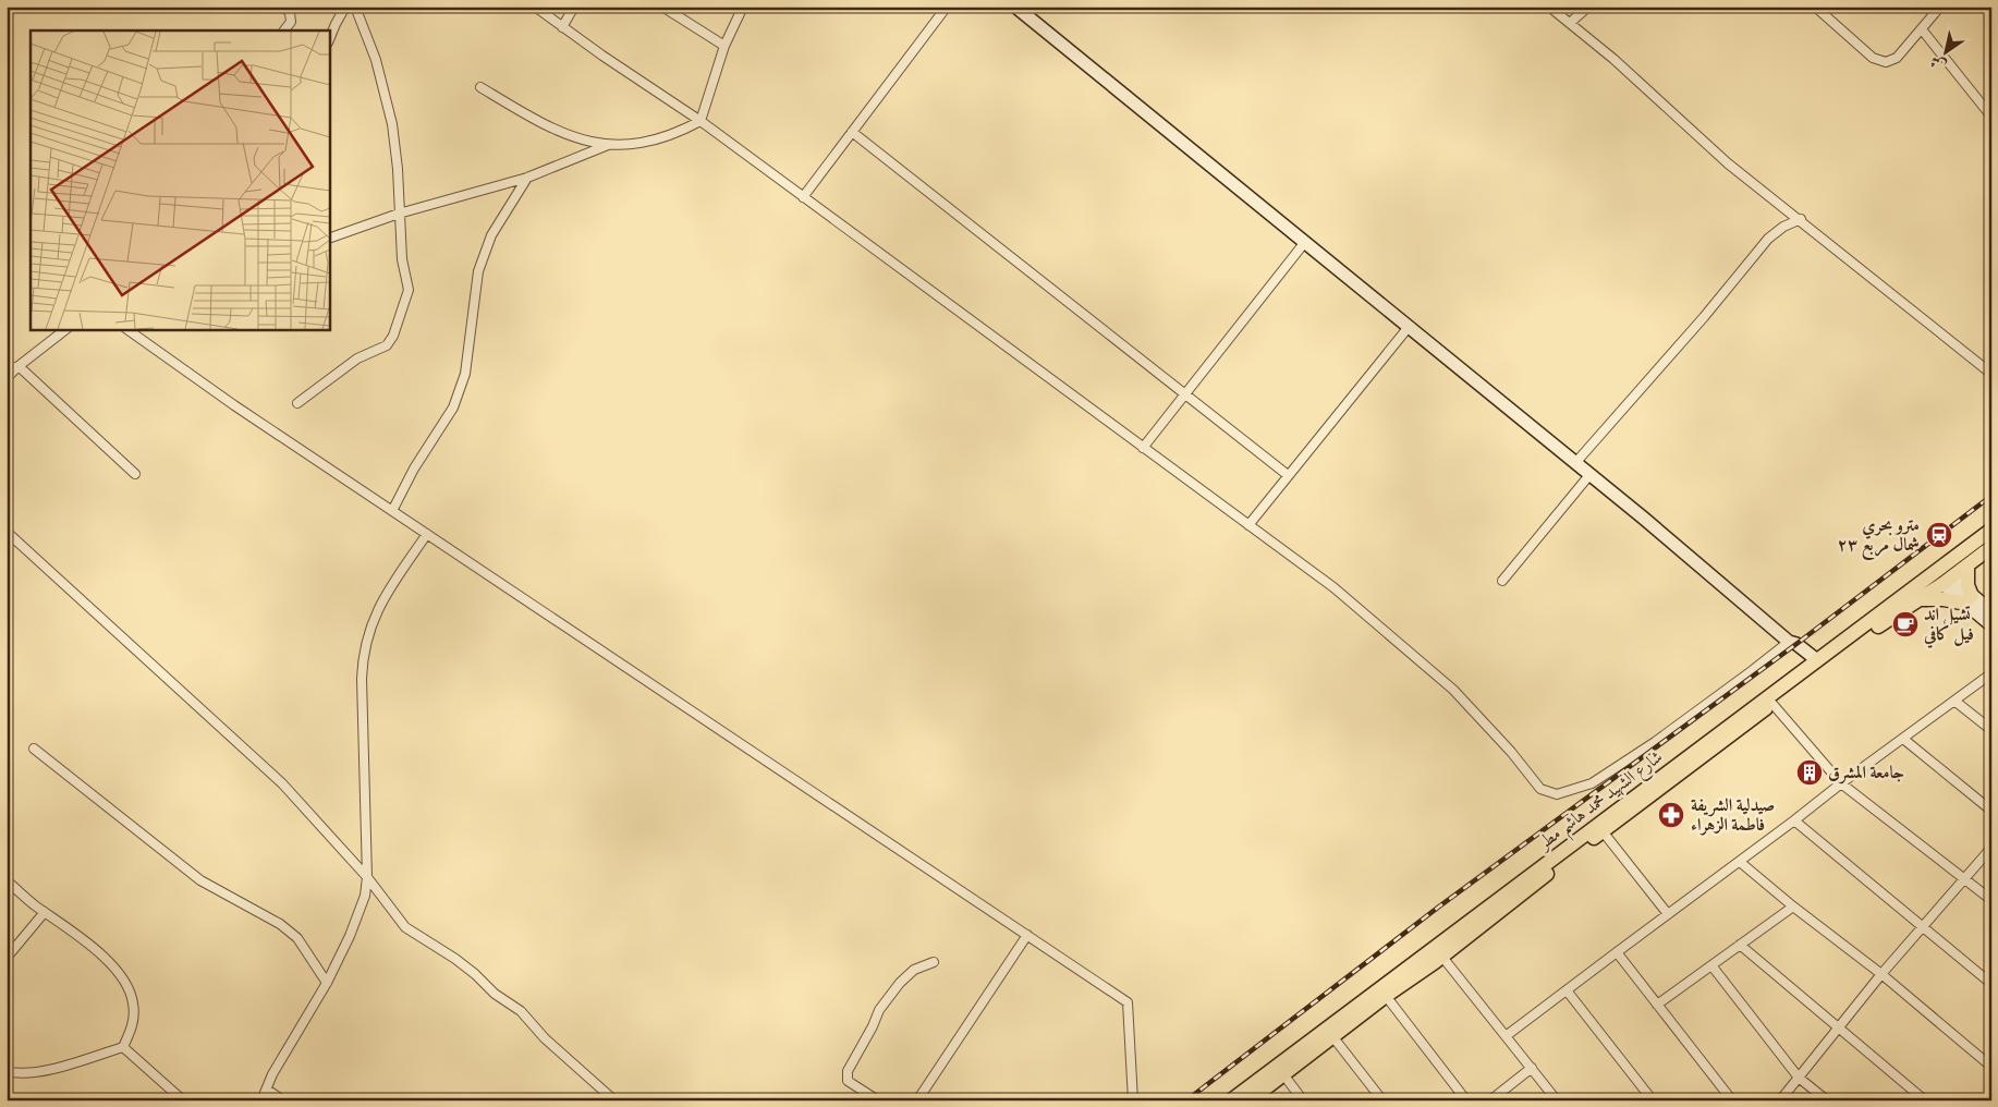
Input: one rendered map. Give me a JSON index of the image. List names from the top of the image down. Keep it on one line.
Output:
{"streets":{"main road":["شارع الشهيد محمد هاشم مطر"]},"places":{"station":["مترو بحري شمال مربع ٢٣"],"cafe":["تشيل اند فيل كافي"],"building":["جامعة المشرق"],"pharmacy":["صيدلية الشريفة فاطمة الزهراء"]},"north":"bottom left"}
